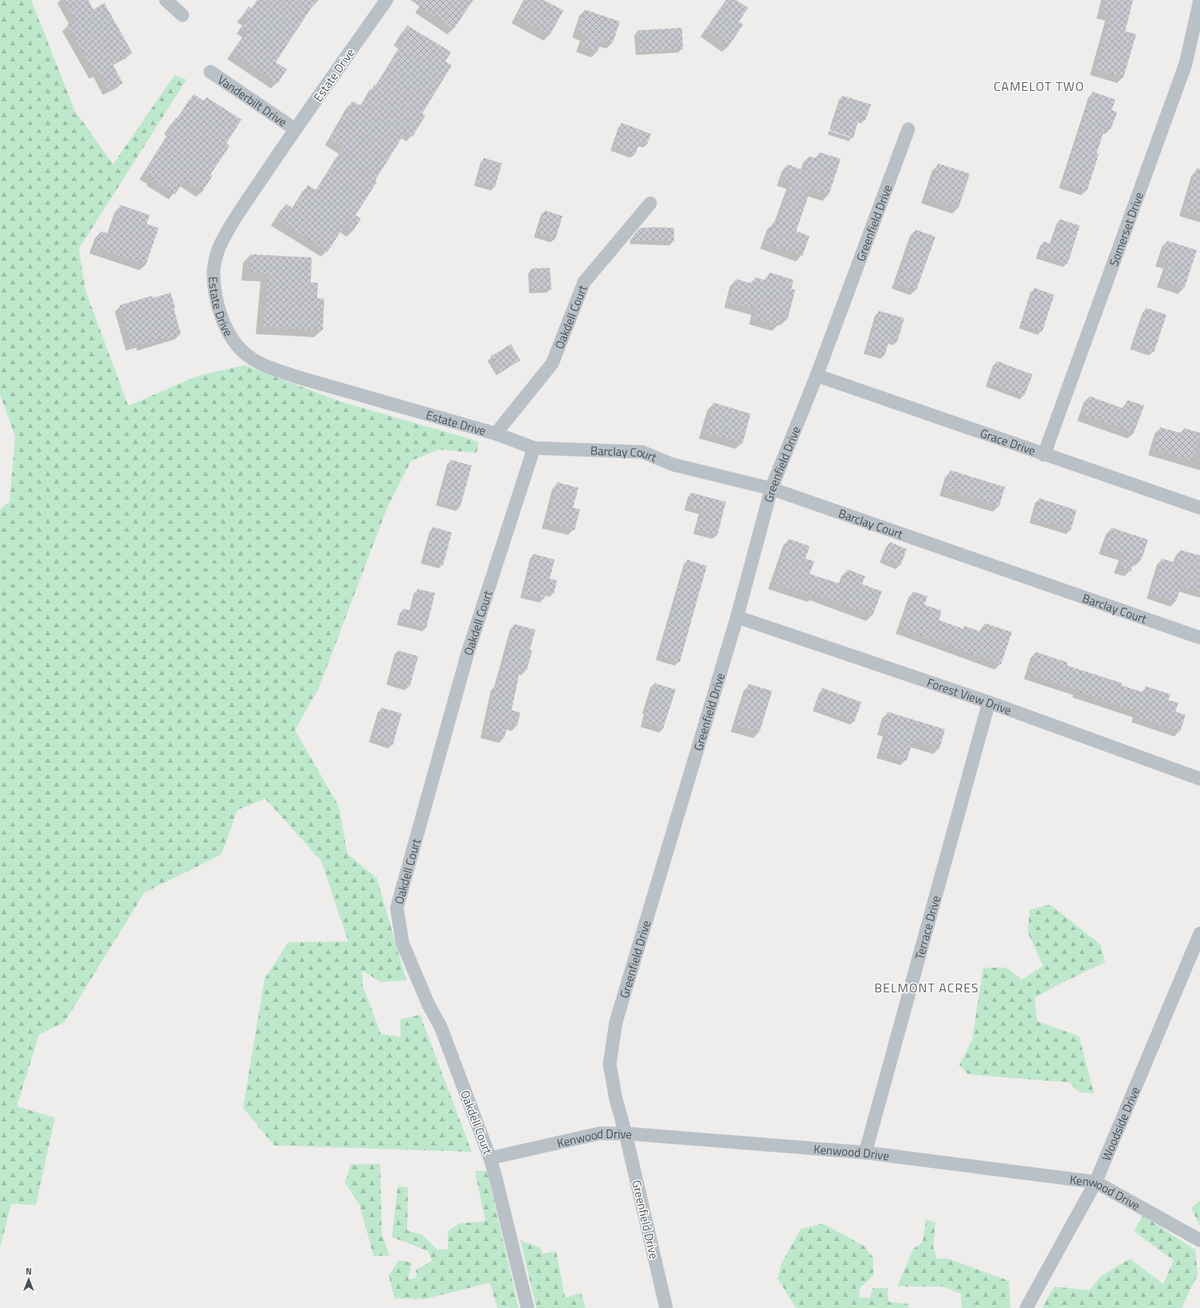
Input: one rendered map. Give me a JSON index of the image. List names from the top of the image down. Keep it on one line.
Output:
{"streets":{"street":["Estate Drive","Vanderbilt Drive","Greenfield Drive","Somerset Drive","Oakdell Court","Grace Drive","Barclay Court","Forest View Drive","Terrace Drive","Woodside Drive","Kenwood Drive"]},"crossings":[["Estate Drive","Vanderbilt Drive"],["Estate Drive","Oakdell Court"],["Estate Drive","Barclay Court"],["Greenfield Drive","Grace Drive"],["Greenfield Drive","Barclay Court"],["Greenfield Drive","Forest View Drive"],["Greenfield Drive","Kenwood Drive"],["Somerset Drive","Grace Drive"],["Oakdell Court","Barclay Court"],["Oakdell Court","Kenwood Drive"],["Forest View Drive","Terrace Drive"],["Terrace Drive","Kenwood Drive"],["Woodside Drive","Kenwood Drive"]],"districts":["CAMELOT TWO","BELMONT ACRES"],"north":"top"}
